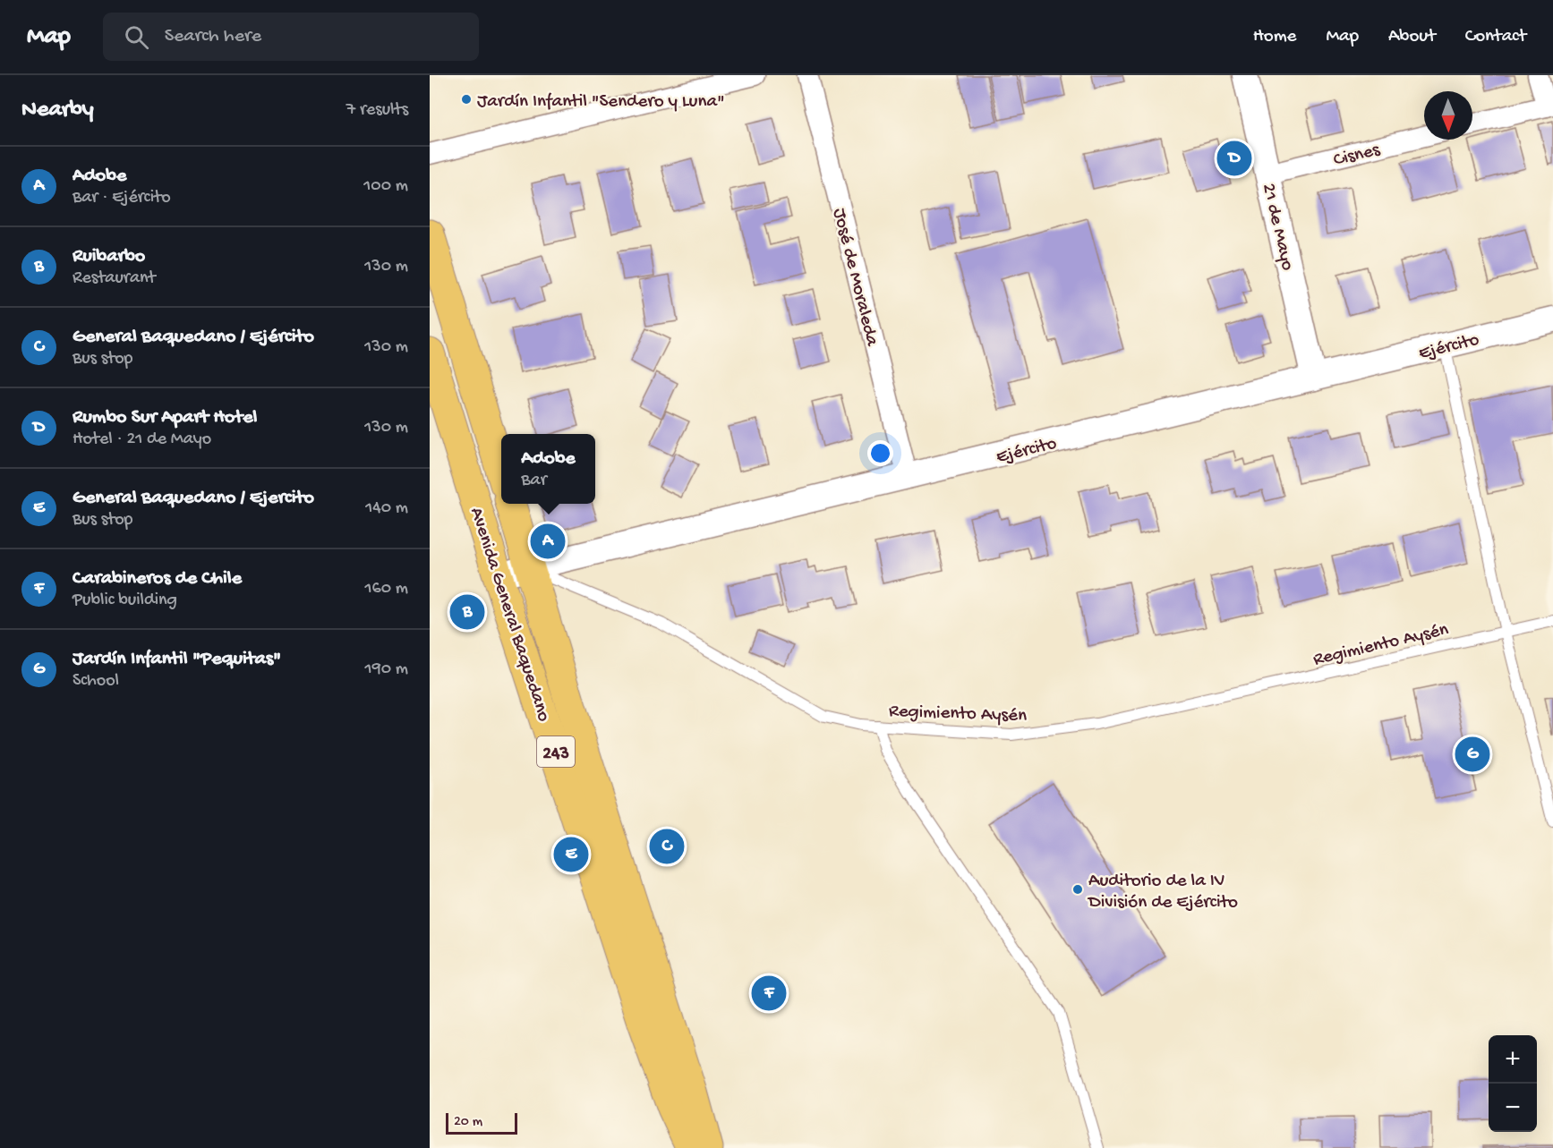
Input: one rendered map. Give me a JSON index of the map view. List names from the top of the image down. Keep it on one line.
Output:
{"streets":{"main road":["Avenida General Baquedano","243"],"street":["Cisnes","21 de Mayo","José de Moraleda","Ejército"],"lane":["Regimiento Aysén"]},"crossings":[["Cisnes","21 de Mayo"],["21 de Mayo","Ejército"],["José de Moraleda","Ejército"],["Ejército","Avenida General Baquedano"],["Ejército","Regimiento Aysén"],["Avenida General Baquedano","Regimiento Aysén"]],"places":["Jardín Infantil \"Sendero y Luna\"","Auditorio de la IV División de Ejército"],"scale_bar":"20 m","north":"bottom","page":{"header":"Map","search":"Search here","nav":["Home","Map","About","Contact"],"heading":["Nearby","7 results"],"pins":["D","A","B","G","C","E","F"],"list":[{"mark":"A","name":"Adobe","note":"Bar · Ejército","value":"100 m"},{"mark":"B","name":"Ruibarbo","note":"Restaurant","value":"130 m"},{"mark":"C","name":"General Baquedano / Ejército","note":"Bus stop","value":"130 m"},{"mark":"D","name":"Rumbo Sur Apart Hotel","note":"Hotel · 21 de Mayo","value":"130 m"},{"mark":"E","name":"General Baquedano / Ejercito","note":"Bus stop","value":"140 m"},{"mark":"F","name":"Carabineros de Chile","note":"Public building","value":"160 m"},{"mark":"G","name":"Jardín Infantil \"Pequitas\"","note":"School","value":"190 m"}],"popup":["Adobe","Bar"],"map_buttons":["+","−"],"scale":"20 m"}}
